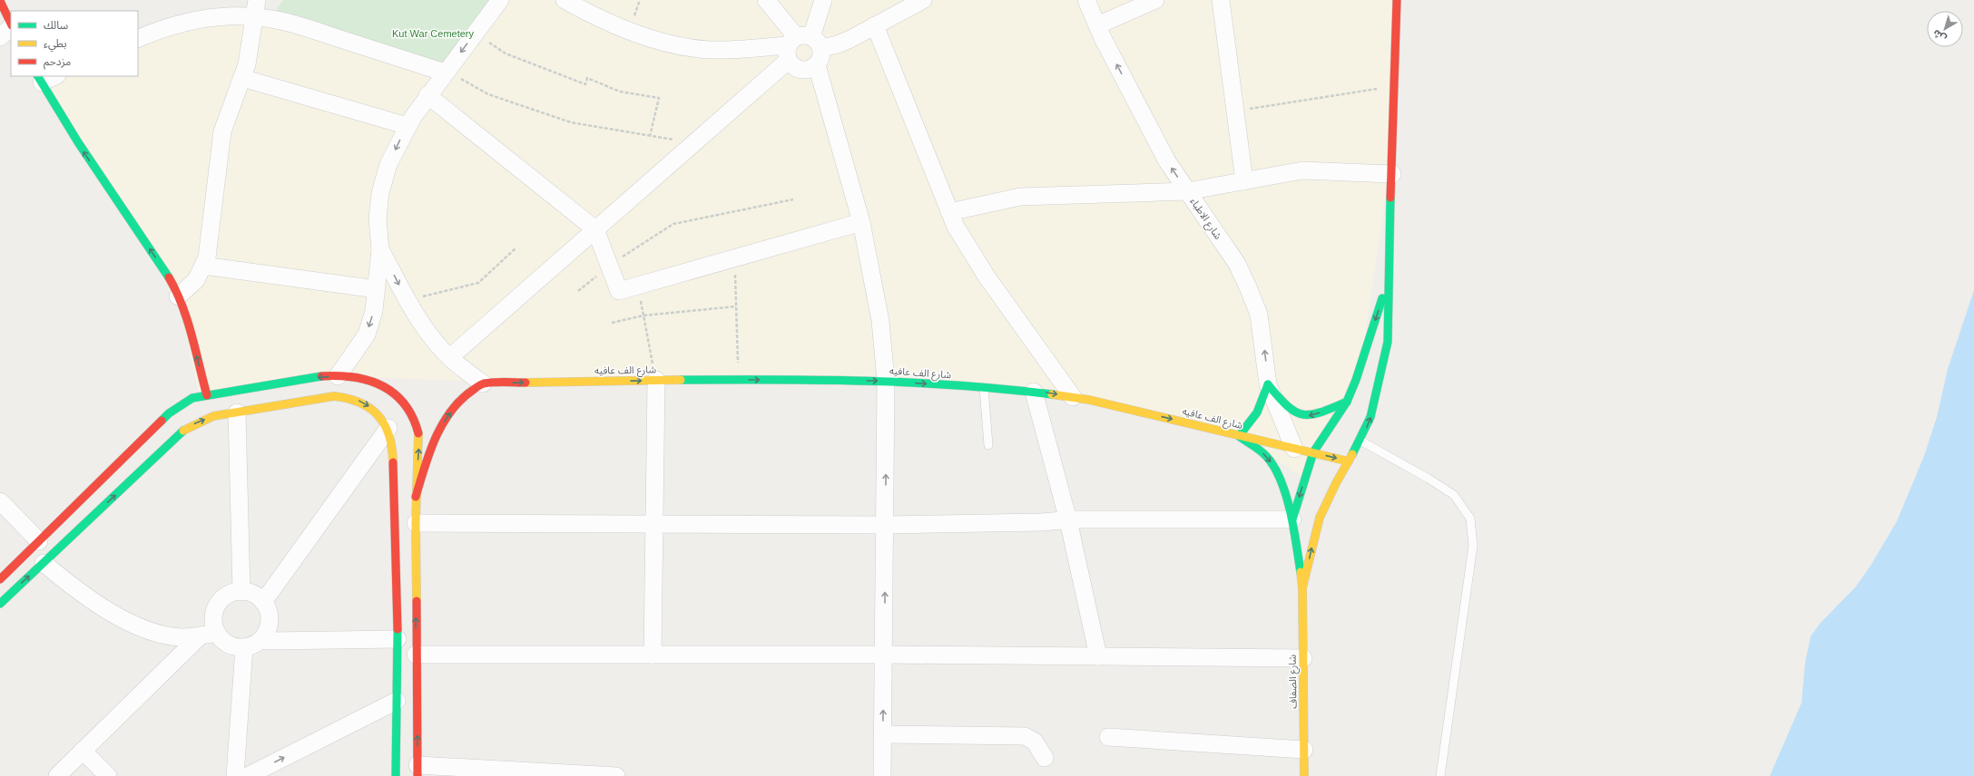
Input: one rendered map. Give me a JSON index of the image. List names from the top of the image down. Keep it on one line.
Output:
{"streets":{"street":["شارع الاطباء","شارع الف عافيه","شارع الضفاف"]},"crossings":[["شارع الاطباء","شارع الف عافيه"]],"one_way":["شارع الف عافيه"],"parks":["Kut War Cemetery"],"legend":["سالك","بطيء","مزدحم"],"north":"bottom left"}
